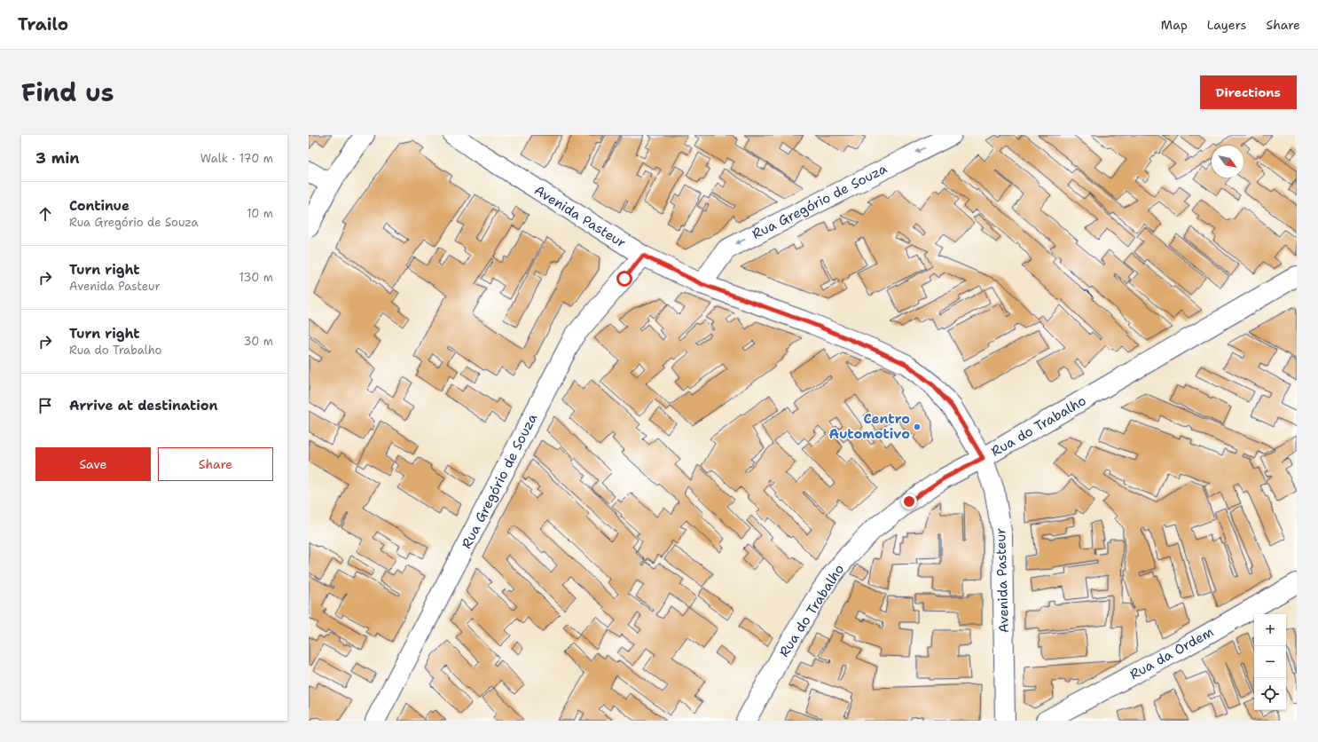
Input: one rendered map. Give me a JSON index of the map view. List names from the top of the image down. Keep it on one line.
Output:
{"streets":{"street":["Rua Gregório de Souza","Avenida Pasteur","Rua do Trabalho","Rua da Ordem"]},"crossings":[["Rua Gregório de Souza","Avenida Pasteur"],["Avenida Pasteur","Rua do Trabalho"]],"places":["Centro Automotivo"],"north":"bottom right","page":{"header":"Trailo","nav":["Map","Layers","Share"],"title":"Find us","buttons":["Directions",["Save","Share"]],"heading":["3 min","Walk · 170 m"],"list":[["Continue","Rua Gregório de Souza","10 m"],["Turn right","Avenida Pasteur","130 m"],["Turn right","Rua do Trabalho","30 m"],"Arrive at destination"],"map_buttons":["+","−"]}}
